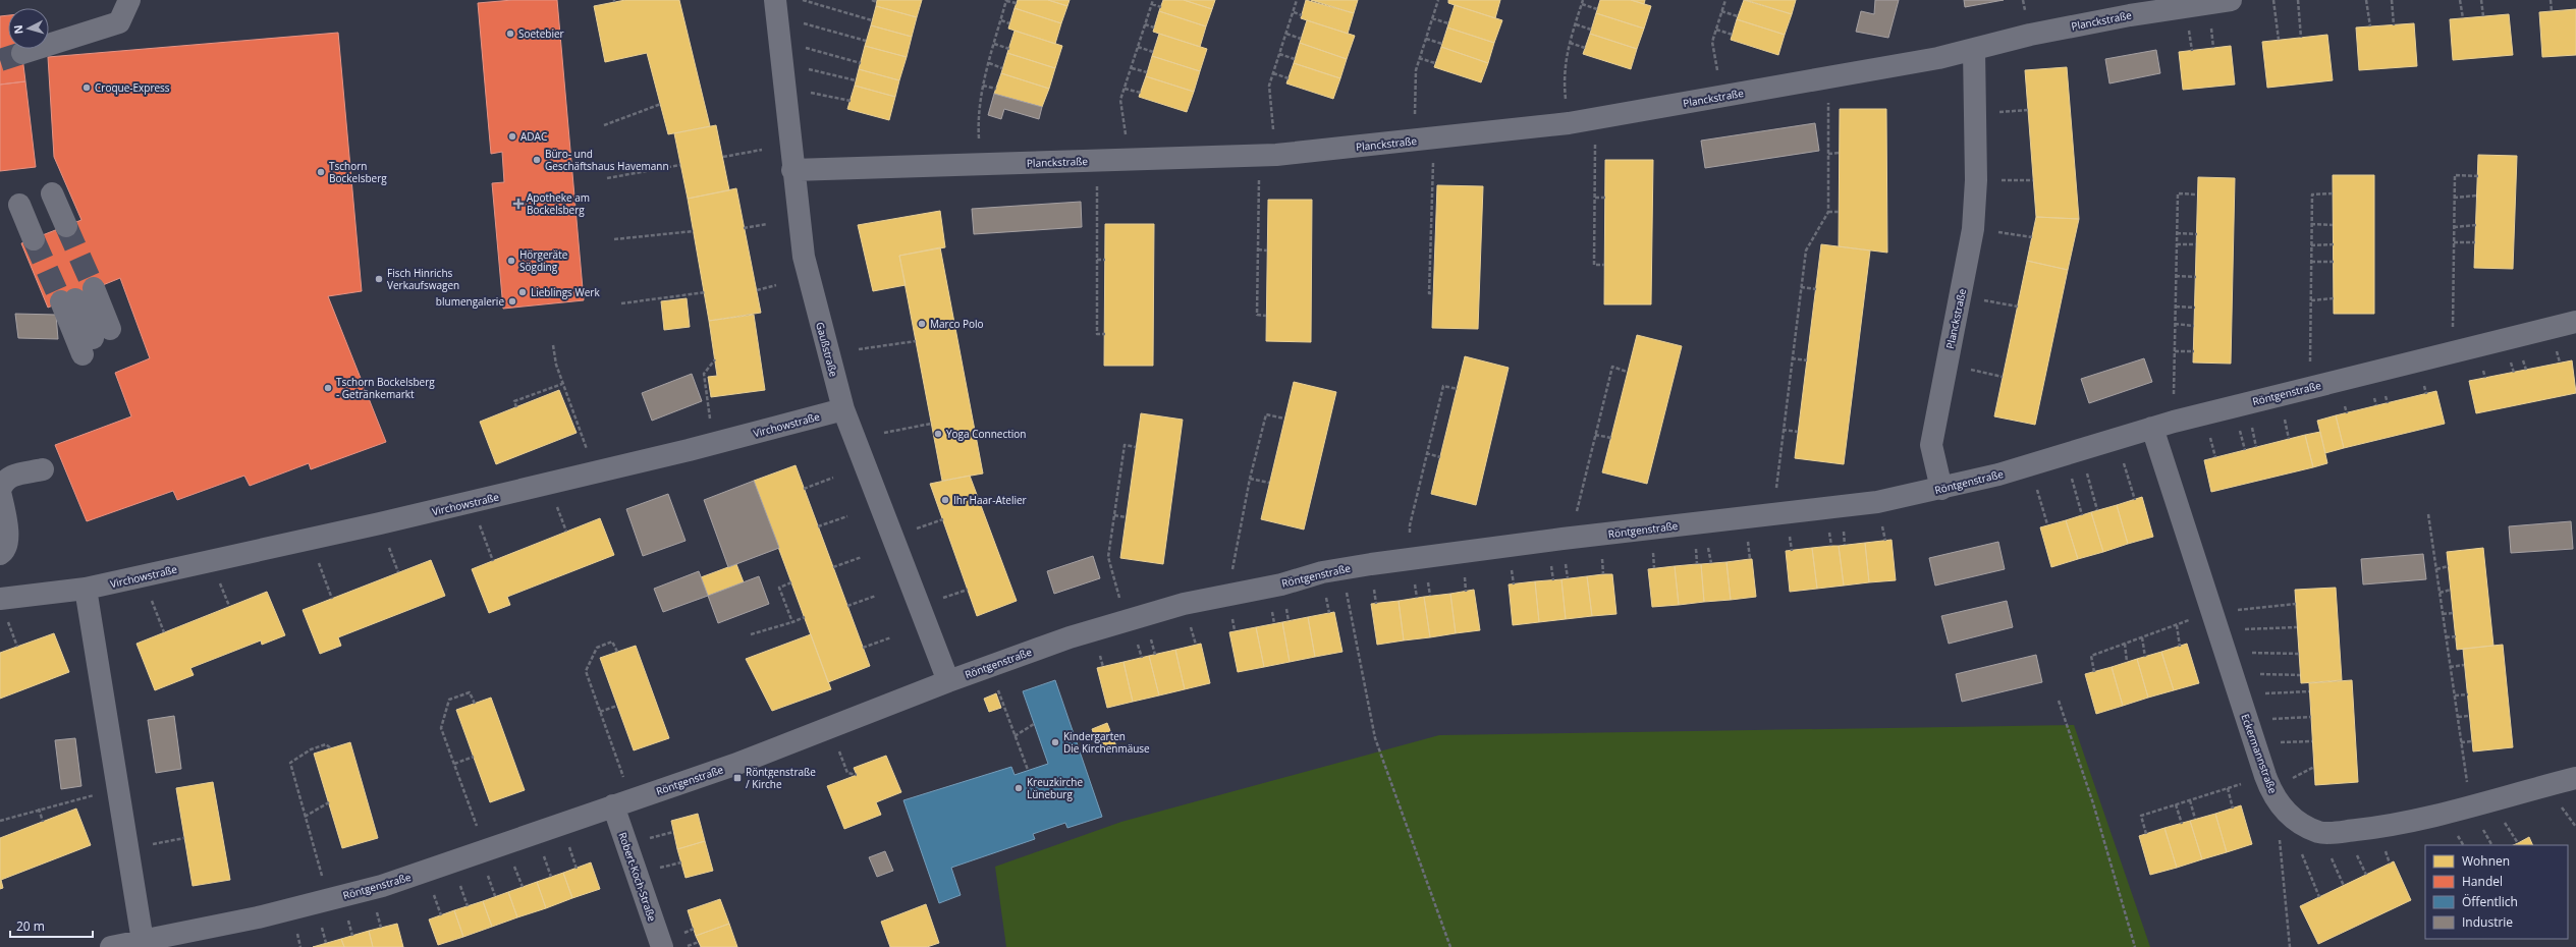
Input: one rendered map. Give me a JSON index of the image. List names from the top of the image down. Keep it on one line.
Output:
{"streets":{"street":["Planckstraße","Gaußstraße","Röntgenstraße","Virchowstraße","Eckermannstraße","Robert-Koch-Straße"]},"crossings":[["Planckstraße","Gaußstraße"],["Planckstraße","Röntgenstraße"],["Gaußstraße","Röntgenstraße"],["Gaußstraße","Virchowstraße"],["Röntgenstraße","Eckermannstraße"],["Röntgenstraße","Robert-Koch-Straße"]],"places":{"other":["Soetebier","Croque-Express","ADAC","Büro- und Geschäftshaus Havemann","Tschorn Bockelsberg","Hörgeräte Sögding","Fisch Hinrichs Verkaufswagen","Lieblings Werk","blumengalerie","Marco Polo","Tschorn Bockelsberg - Getränkemarkt","Yoga Connection","Ihr Haar-Atelier","Kindergarten Die Kirchenmäuse","Kreuzkirche Lüneburg"],"health":["Apotheke am Bockelsberg"],"transit":["Röntgenstraße / Kirche"]},"legend":["Wohnen","Handel","Öffentlich","Industrie"],"scale_bar":"20 m","north":"left"}
